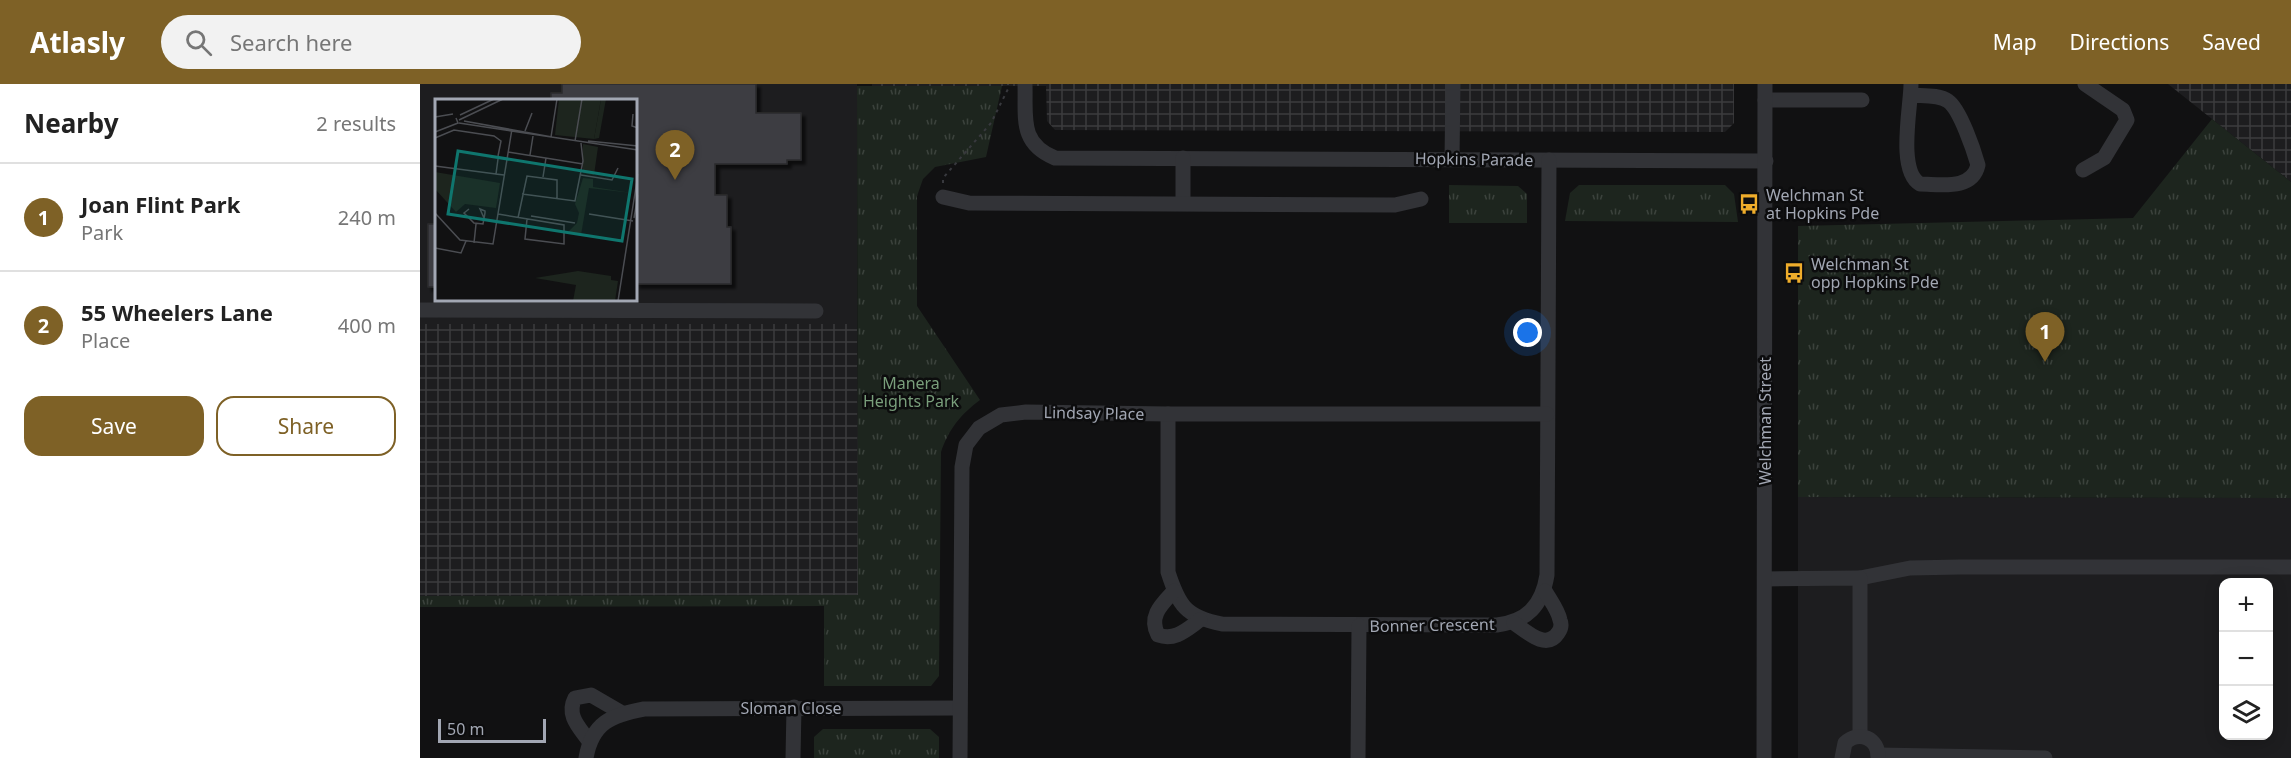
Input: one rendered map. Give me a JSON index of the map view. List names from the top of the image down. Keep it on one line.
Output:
{"streets":{"street":["Hopkins Parade","Lindsay Place","Welchman Street","Bonner Crescent","Sloman Close"]},"crossings":[["Hopkins Parade","Welchman Street"],["Lindsay Place","Sloman Close"]],"parks":["Manera Heights Park"],"places":{"bus stop":["Welchman St at Hopkins Pde","Welchman St opp Hopkins Pde"]},"scale_bar":"50 m","page":{"header":"Atlasly","search":"Search here","nav":["Map","Directions","Saved"],"heading":["Nearby","2 results"],"pins":["2","1"],"list":[{"mark":"1","name":"Joan Flint Park","note":"Park","value":"240 m"},{"mark":"2","name":"55 Wheelers Lane","note":"Place","value":"400 m"}],"buttons":["Save","Share"],"map_buttons":["+","−"],"scale":"50 m"}}
